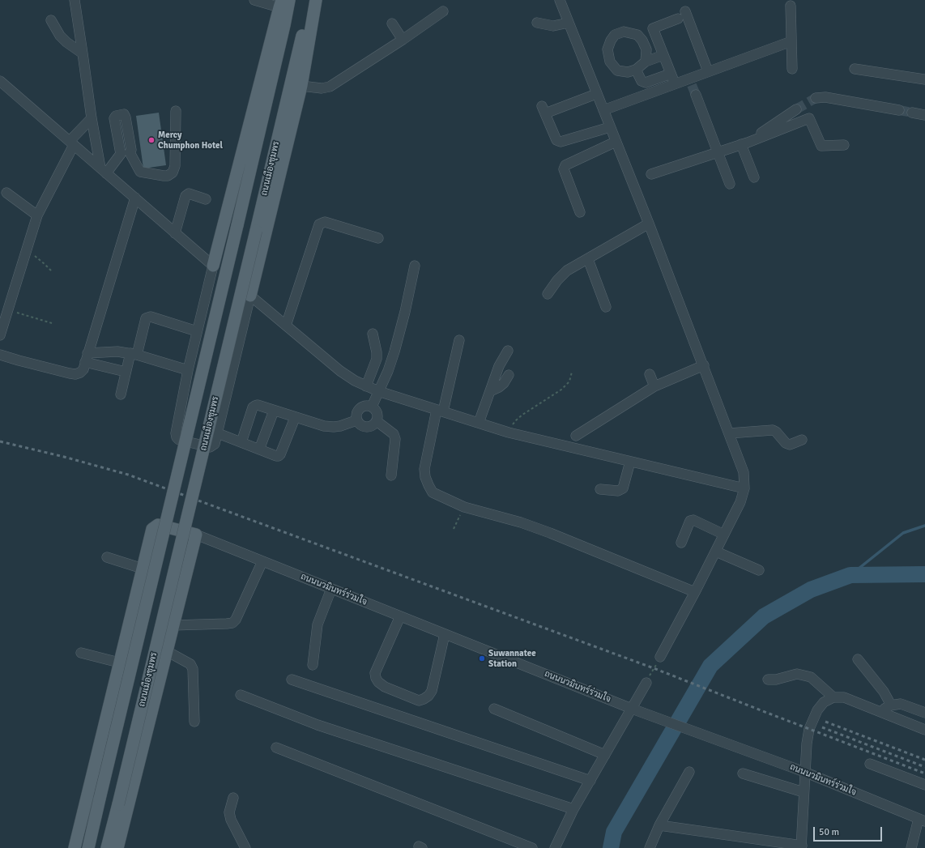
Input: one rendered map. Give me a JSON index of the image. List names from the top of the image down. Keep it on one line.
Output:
{"streets":{"main road":["ถนนเมืองชุมพร"],"street":["ถนนนวมินทร์ร่วมใจ"]},"places":["Mercy Chumphon Hotel","Suwannatee Station"],"scale_bar":"50 m"}
